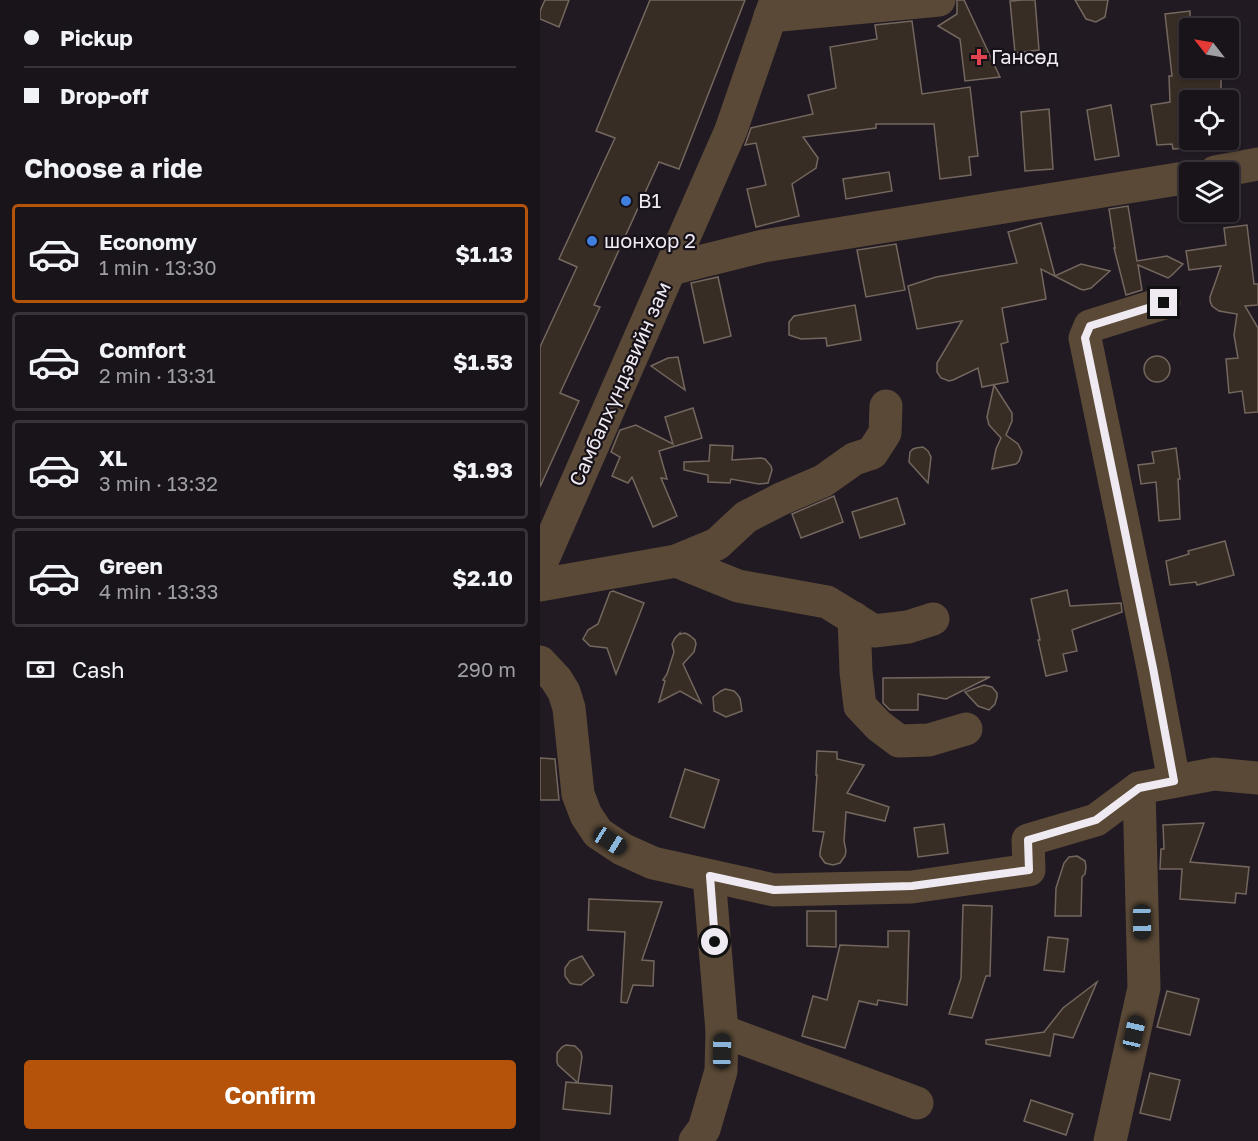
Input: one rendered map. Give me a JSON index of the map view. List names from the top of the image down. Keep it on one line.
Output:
{"streets":{"street":["Самбалхүндэвийн зам"]},"places":{"health":["Гансөд"],"other":["В1","шонхор 2"]},"north":"top left","page":{"banner":["Pickup","Drop-off"],"heading":"Choose a ride","list":[{"name":"Economy","note":"1 min · 13:30","value":"$1.13"},{"name":"Comfort","note":"2 min · 13:31","value":"$1.53"},{"name":"XL","note":"3 min · 13:32","value":"$1.93"},{"name":"Green","note":"4 min · 13:33","value":"$2.10"}],"pay":["Cash","290 m"],"buttons":"Confirm"}}
